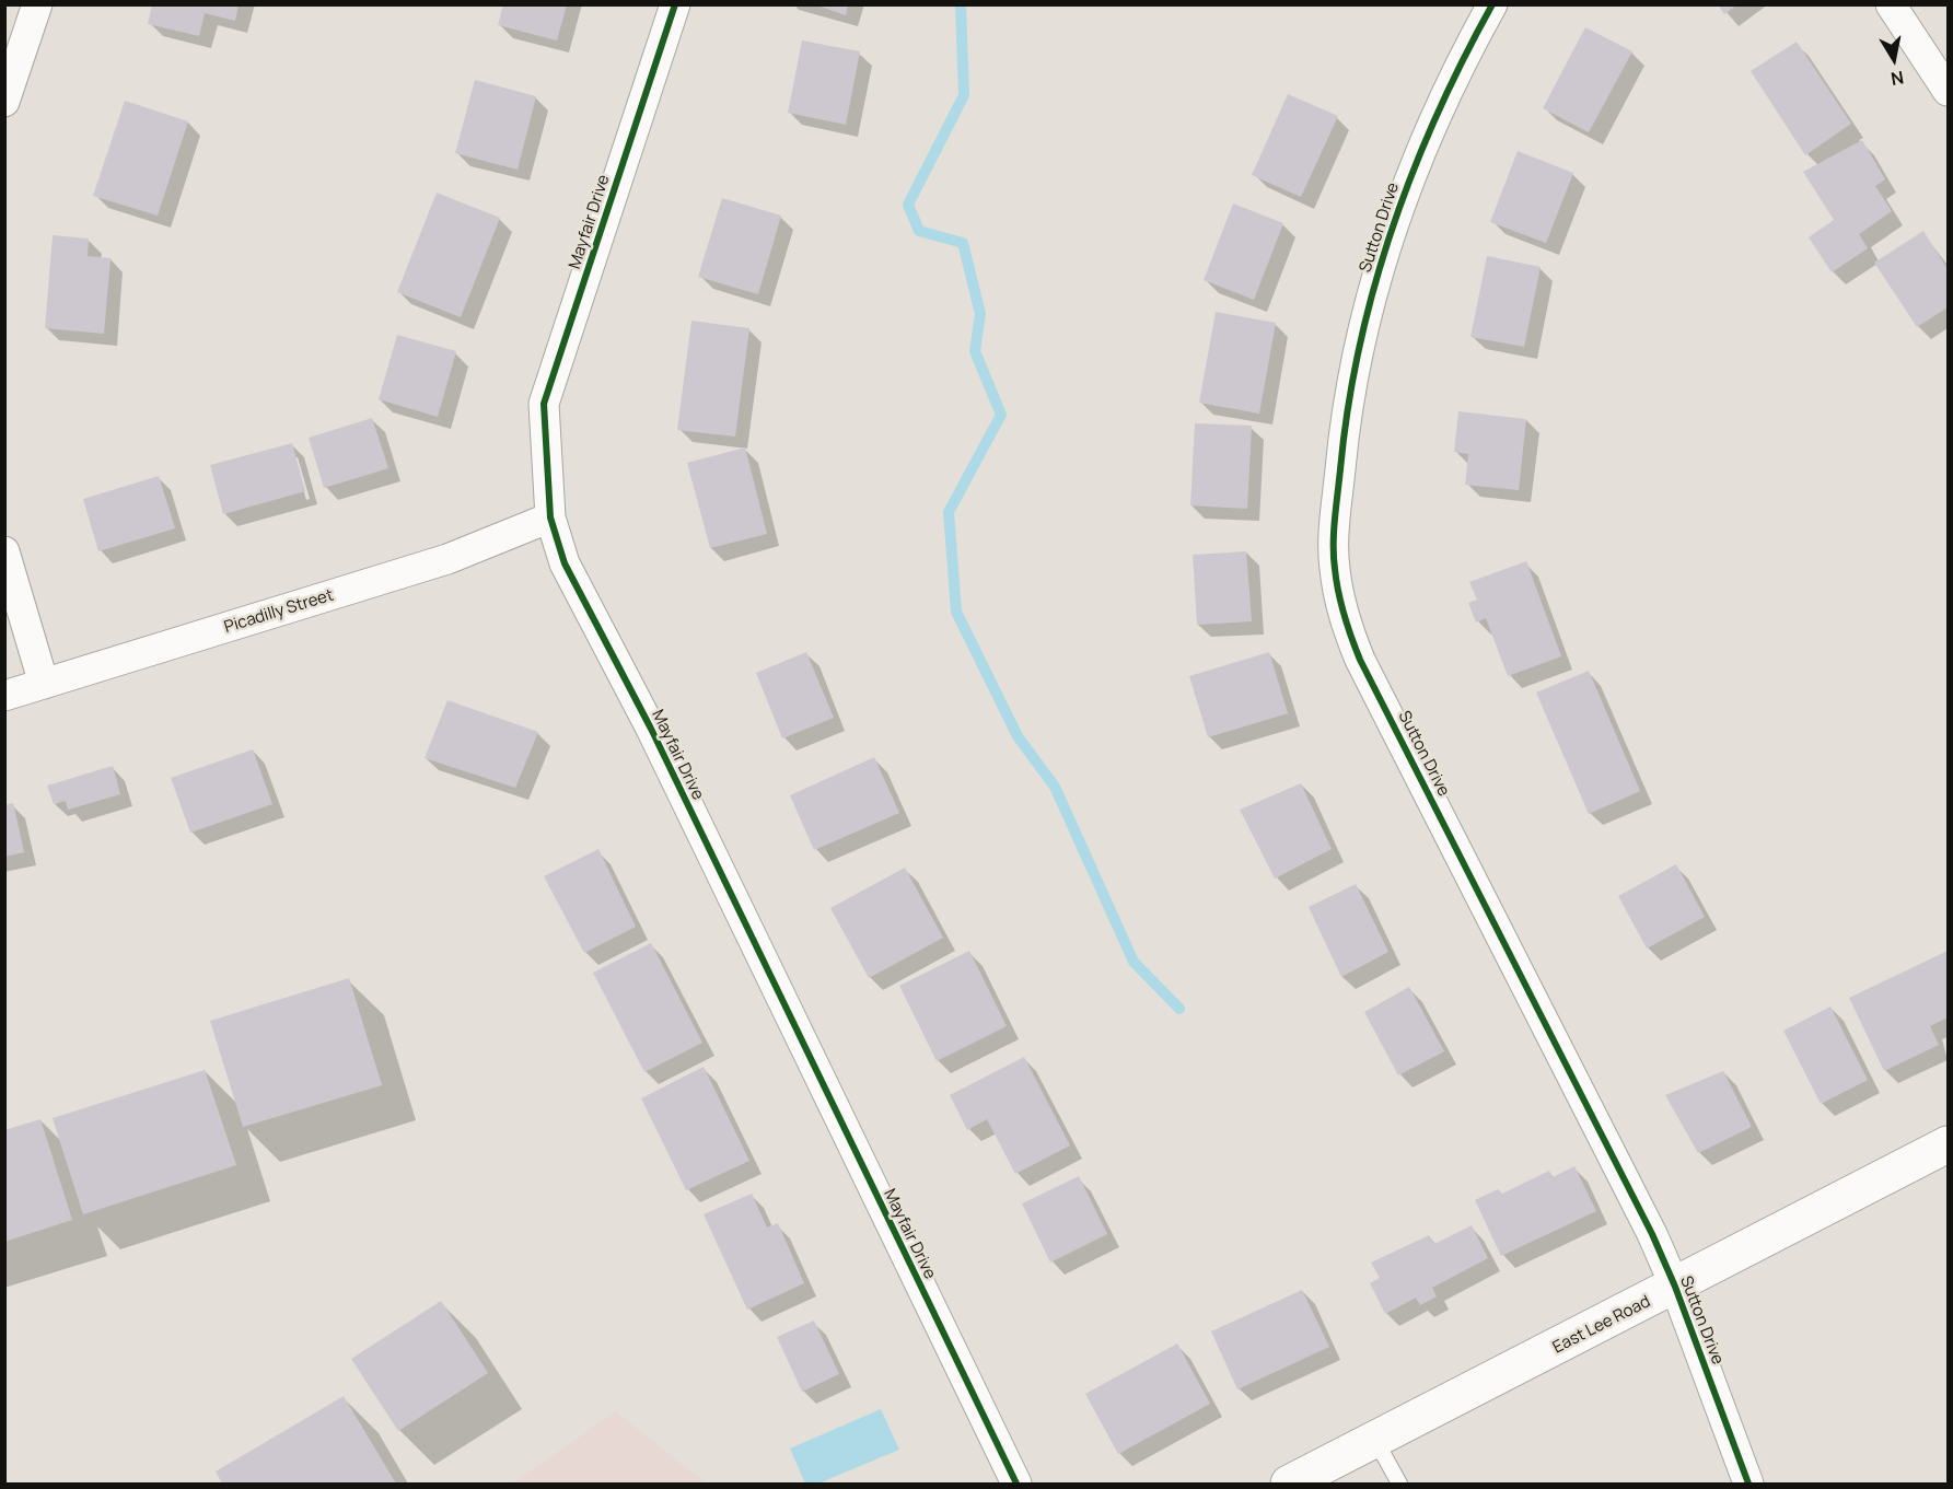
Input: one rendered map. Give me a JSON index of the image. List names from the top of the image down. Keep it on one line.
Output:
{"streets":{"street":["Mayfair Drive","Sutton Drive","Picadilly Street","East Lee Road"]},"crossings":[["Mayfair Drive","Picadilly Street"],["Sutton Drive","East Lee Road"]],"north":"bottom"}
